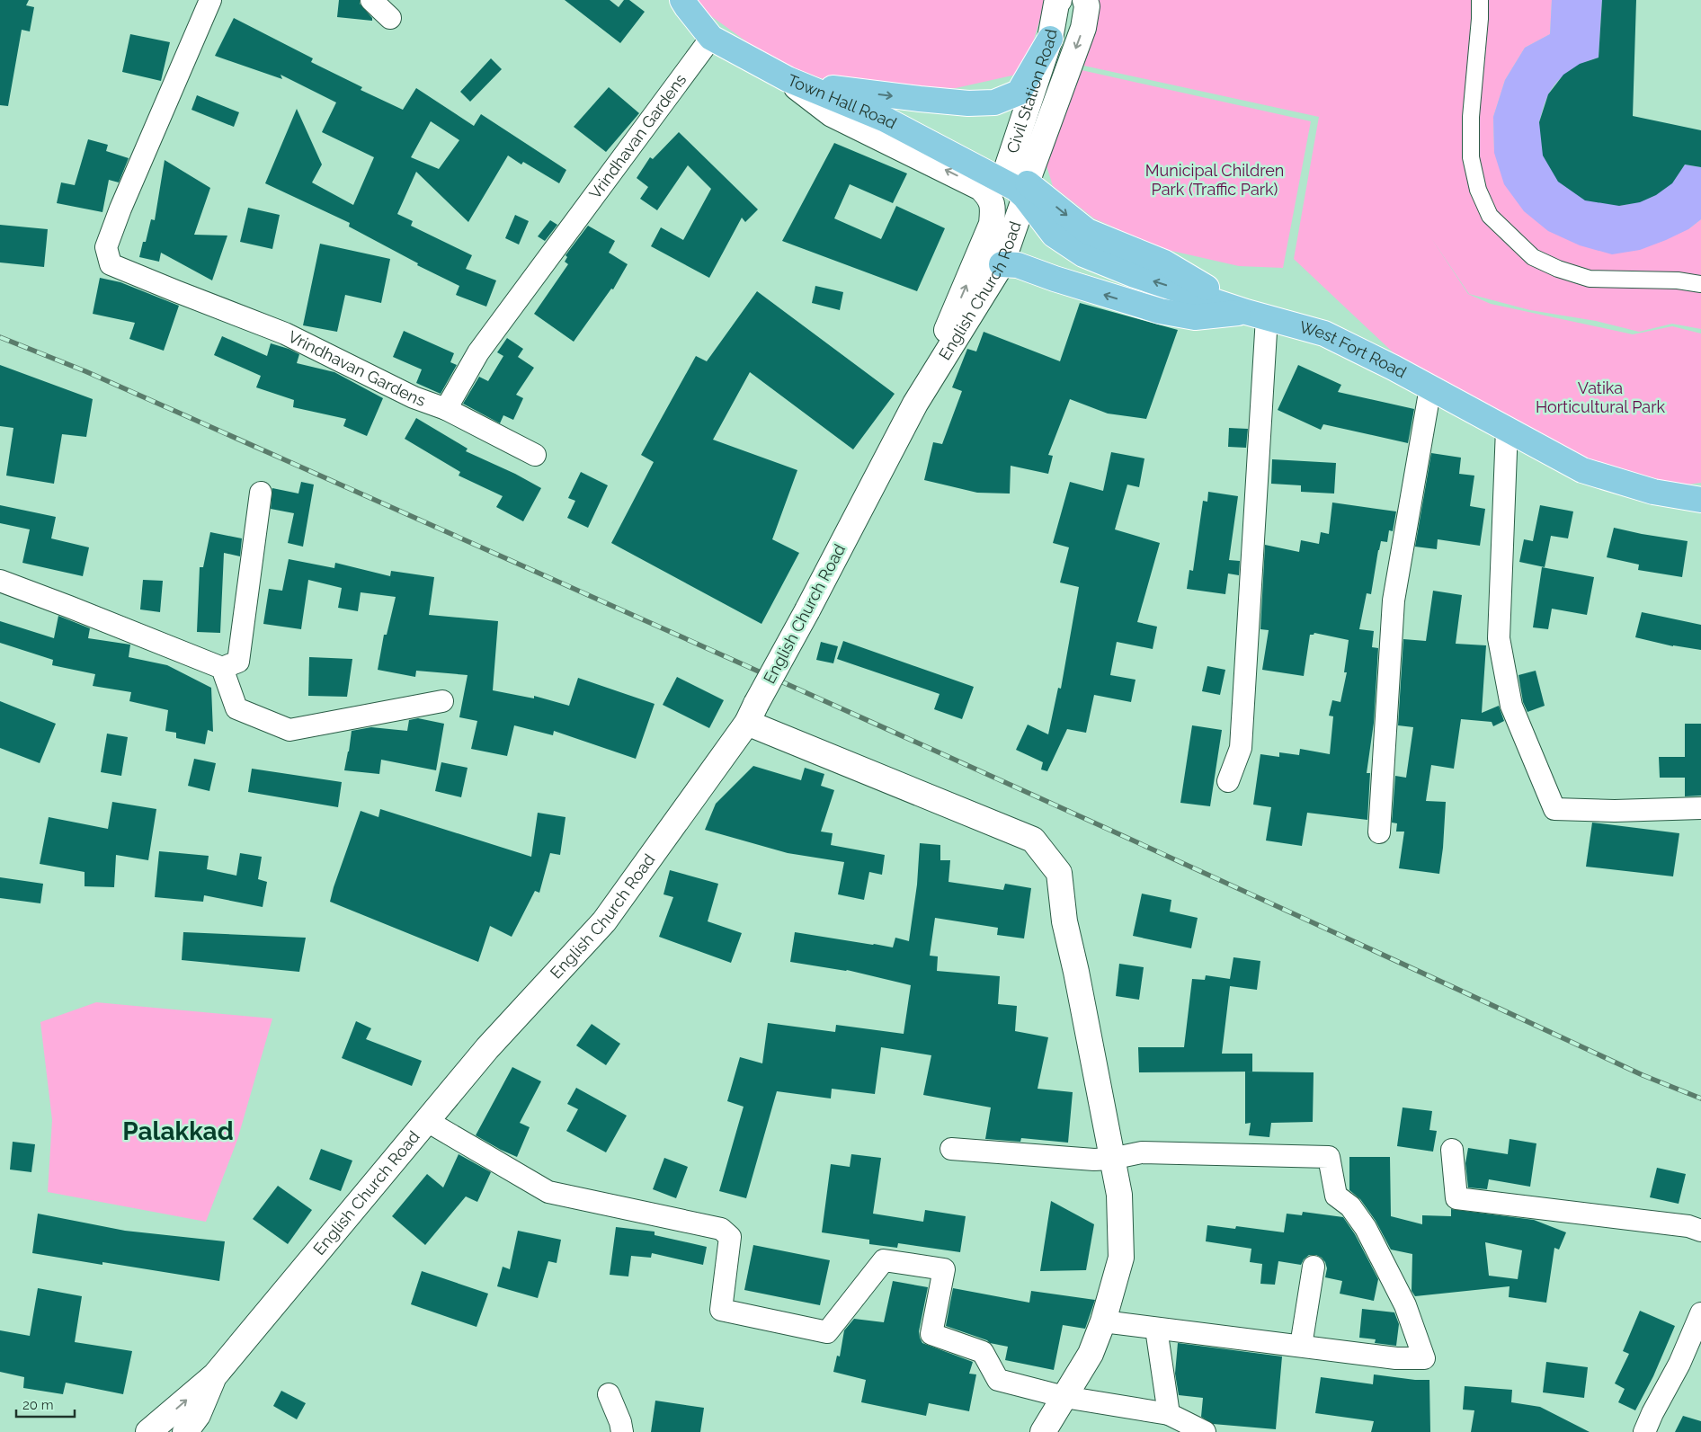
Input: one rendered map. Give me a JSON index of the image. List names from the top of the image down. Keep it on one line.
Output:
{"streets":{"main road":["Civil Station Road","Town Hall Road","English Church Road","West Fort Road"],"street":["Vrindhavan Gardens"]},"crossings":[["Civil Station Road","Town Hall Road"],["Civil Station Road","English Church Road"],["Town Hall Road","Vrindhavan Gardens"],["Town Hall Road","English Church Road"],["Town Hall Road","West Fort Road"]],"districts":["Palakkad"],"parks":["Municipal Children Park (Traffic Park)","Vatika Horticultural Park"],"scale_bar":"20 m"}
